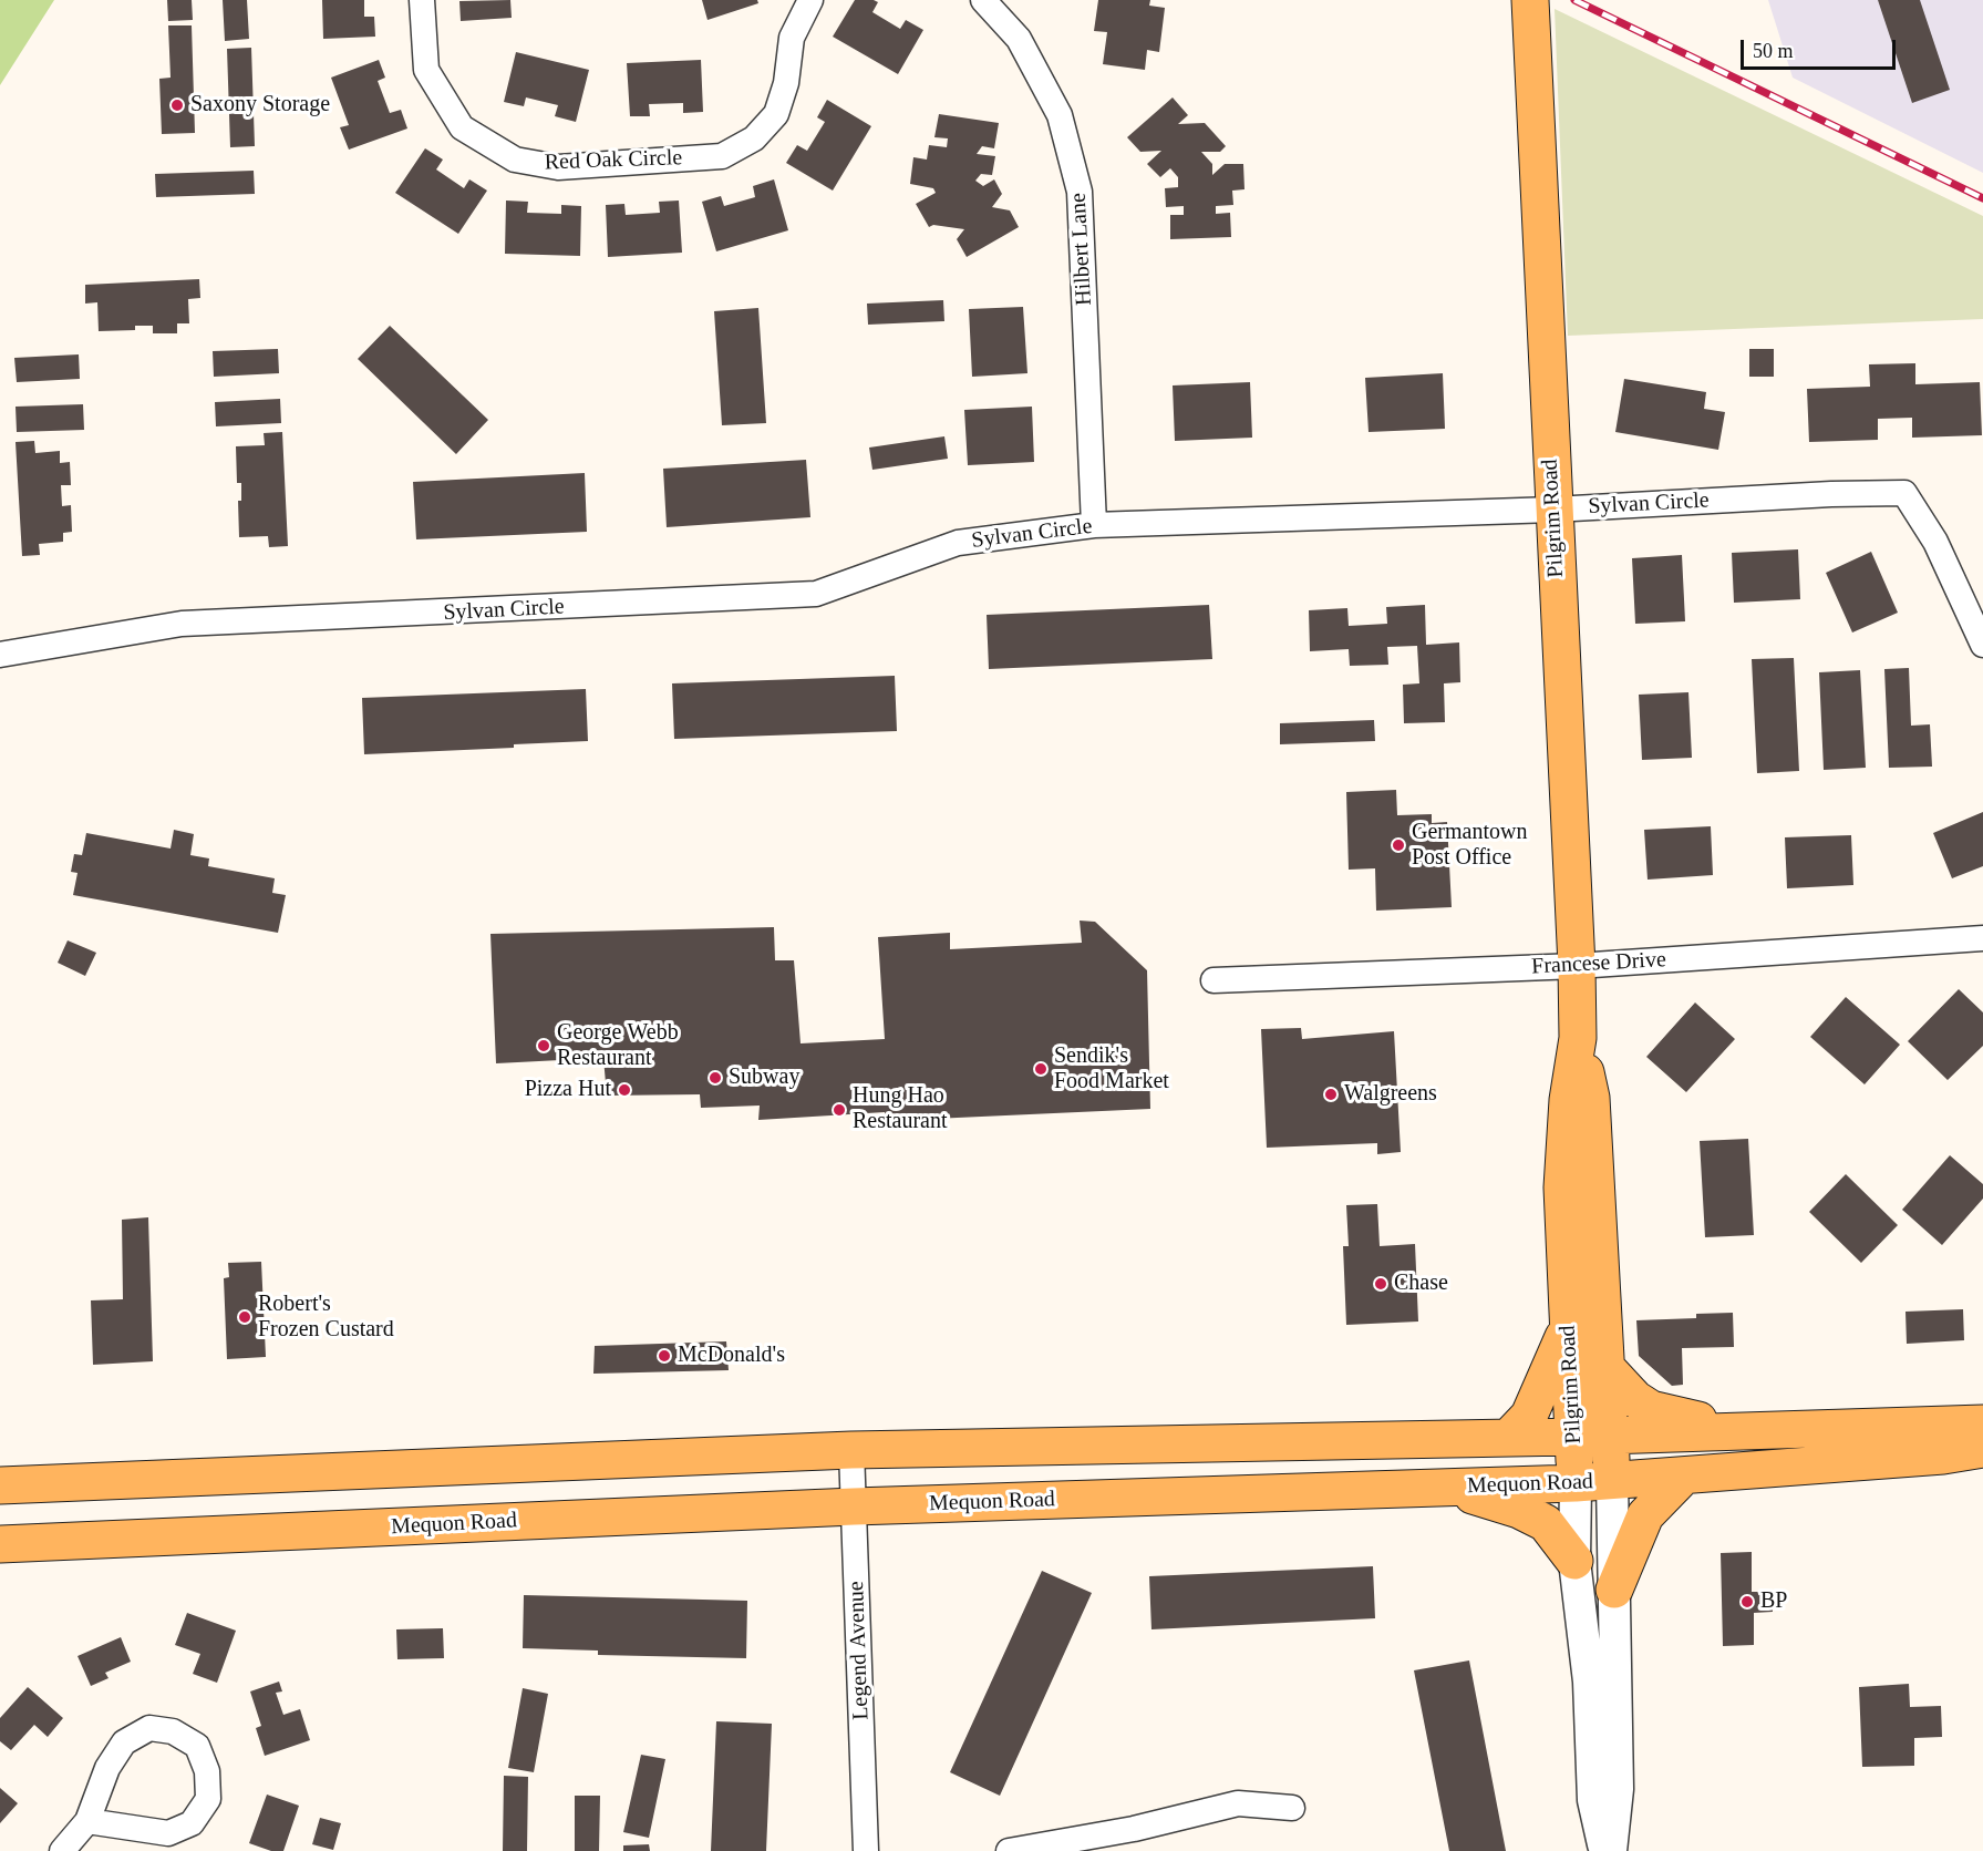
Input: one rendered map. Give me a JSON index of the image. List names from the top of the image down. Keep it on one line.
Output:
{"streets":{"main road":["Pilgrim Road","Mequon Road"],"street":["Red Oak Circle","Hilbert Lane","Sylvan Circle","Francese Drive","Legend Avenue"]},"crossings":[["Hilbert Lane","Sylvan Circle"],["Sylvan Circle","Pilgrim Road"],["Pilgrim Road","Francese Drive"],["Pilgrim Road","Mequon Road"],["Mequon Road","Legend Avenue"]],"places":["Saxony Storage","Germantown Post Office","George Webb Restaurant","Sendik's Food Market","Subway","Pizza Hut","Walgreens","Hung Hao Restaurant","Chase","Robert's Frozen Custard","McDonald's","BP"],"scale_bar":"50 m"}
